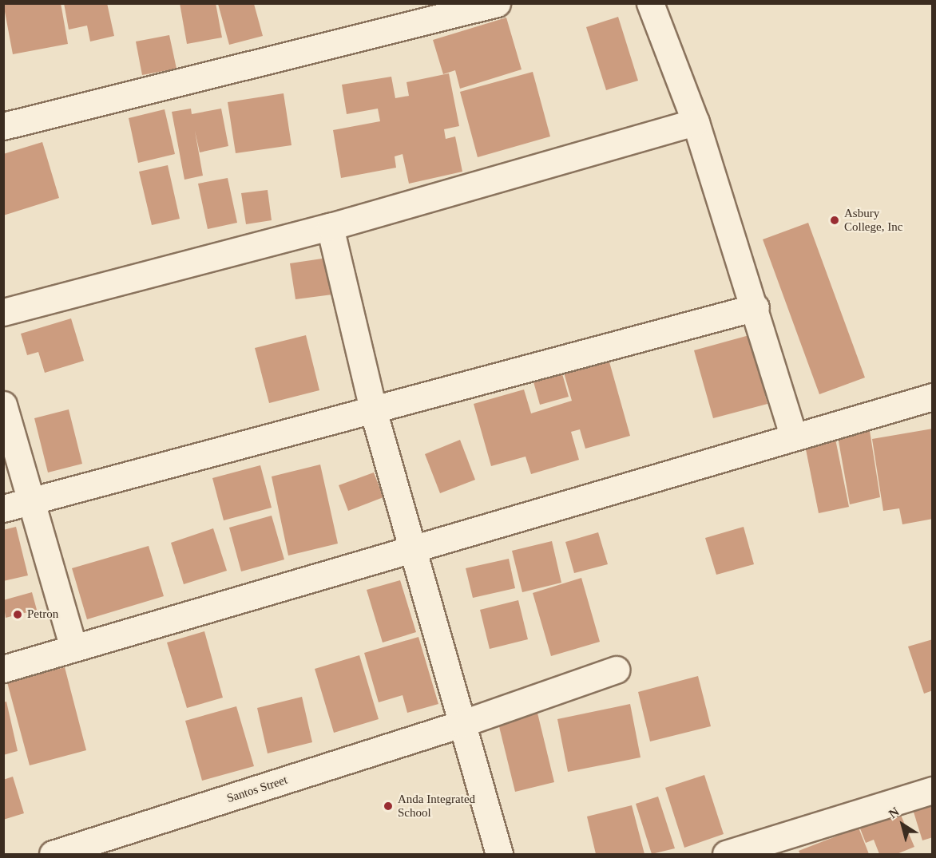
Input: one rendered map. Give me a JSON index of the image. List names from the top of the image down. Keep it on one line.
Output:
{"streets":{"street":["Santos Street"]},"places":["Asbury College, Inc","Petron","Anda Integrated School"],"north":"top left"}
